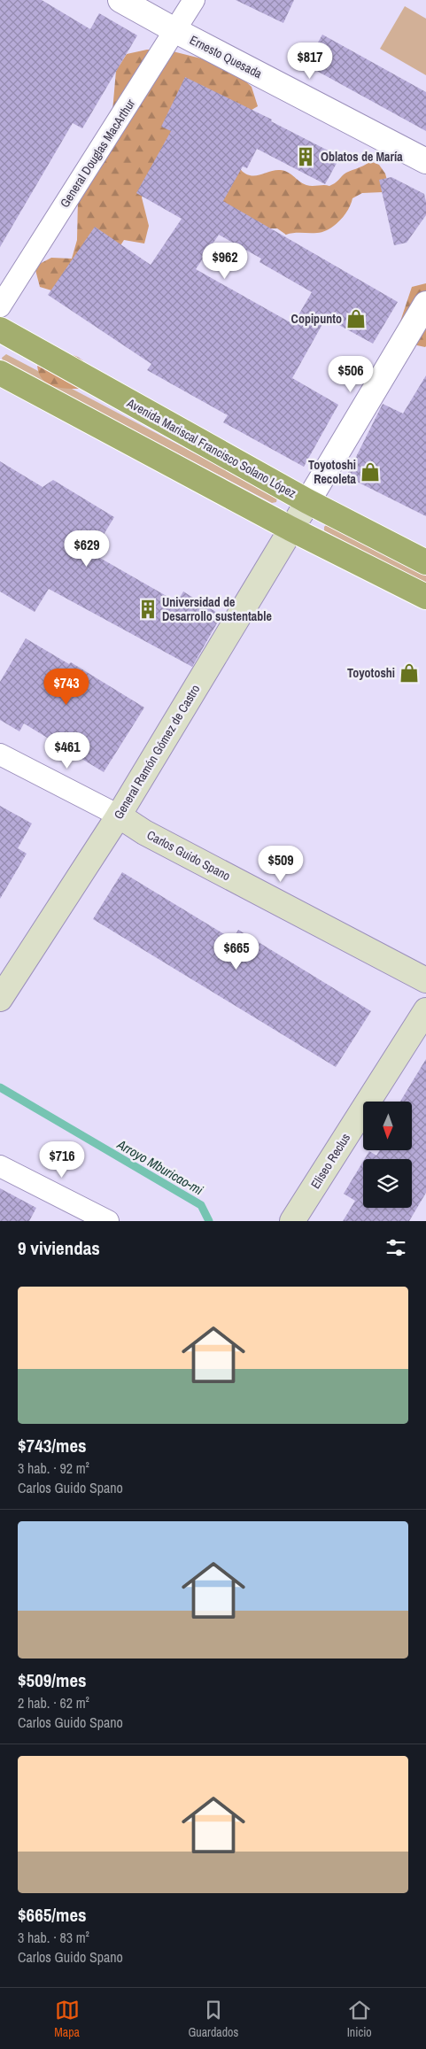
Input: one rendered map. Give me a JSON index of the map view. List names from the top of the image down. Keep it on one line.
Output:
{"streets":{"highway":["Avenida Mariscal Francisco Solano López"],"main road":["General Ramón Gómez de Castro","Carlos Guido Spano","Eliseo Reclus"],"street":["Ernesto Quesada","General Douglas MacArthur"]},"crossings":[["Ernesto Quesada","General Douglas MacArthur"],["Avenida Mariscal Francisco Solano López","General Ramón Gómez de Castro"],["General Ramón Gómez de Castro","Carlos Guido Spano"]],"water":["Arroyo Mburicao-mi"],"places":{"building":["Oblatos de María","Universidad de Desarrollo sustentable"],"shop":["Copipunto","Toyotoshi Recoleta","Toyotoshi"]},"north":"bottom","page":{"price":["$817","$962","$506","$629","$743","$461","$509","$665","$716"],"heading":"9 viviendas","list":[{"name":"$743/mes","note":"3 hab. · 92 m² · Carlos Guido Spano"},{"name":"$509/mes","note":"2 hab. · 62 m² · Carlos Guido Spano"},{"name":"$665/mes","note":"3 hab. · 83 m² · Carlos Guido Spano"}],"tabs":["Mapa","Guardados","Inicio"]}}
